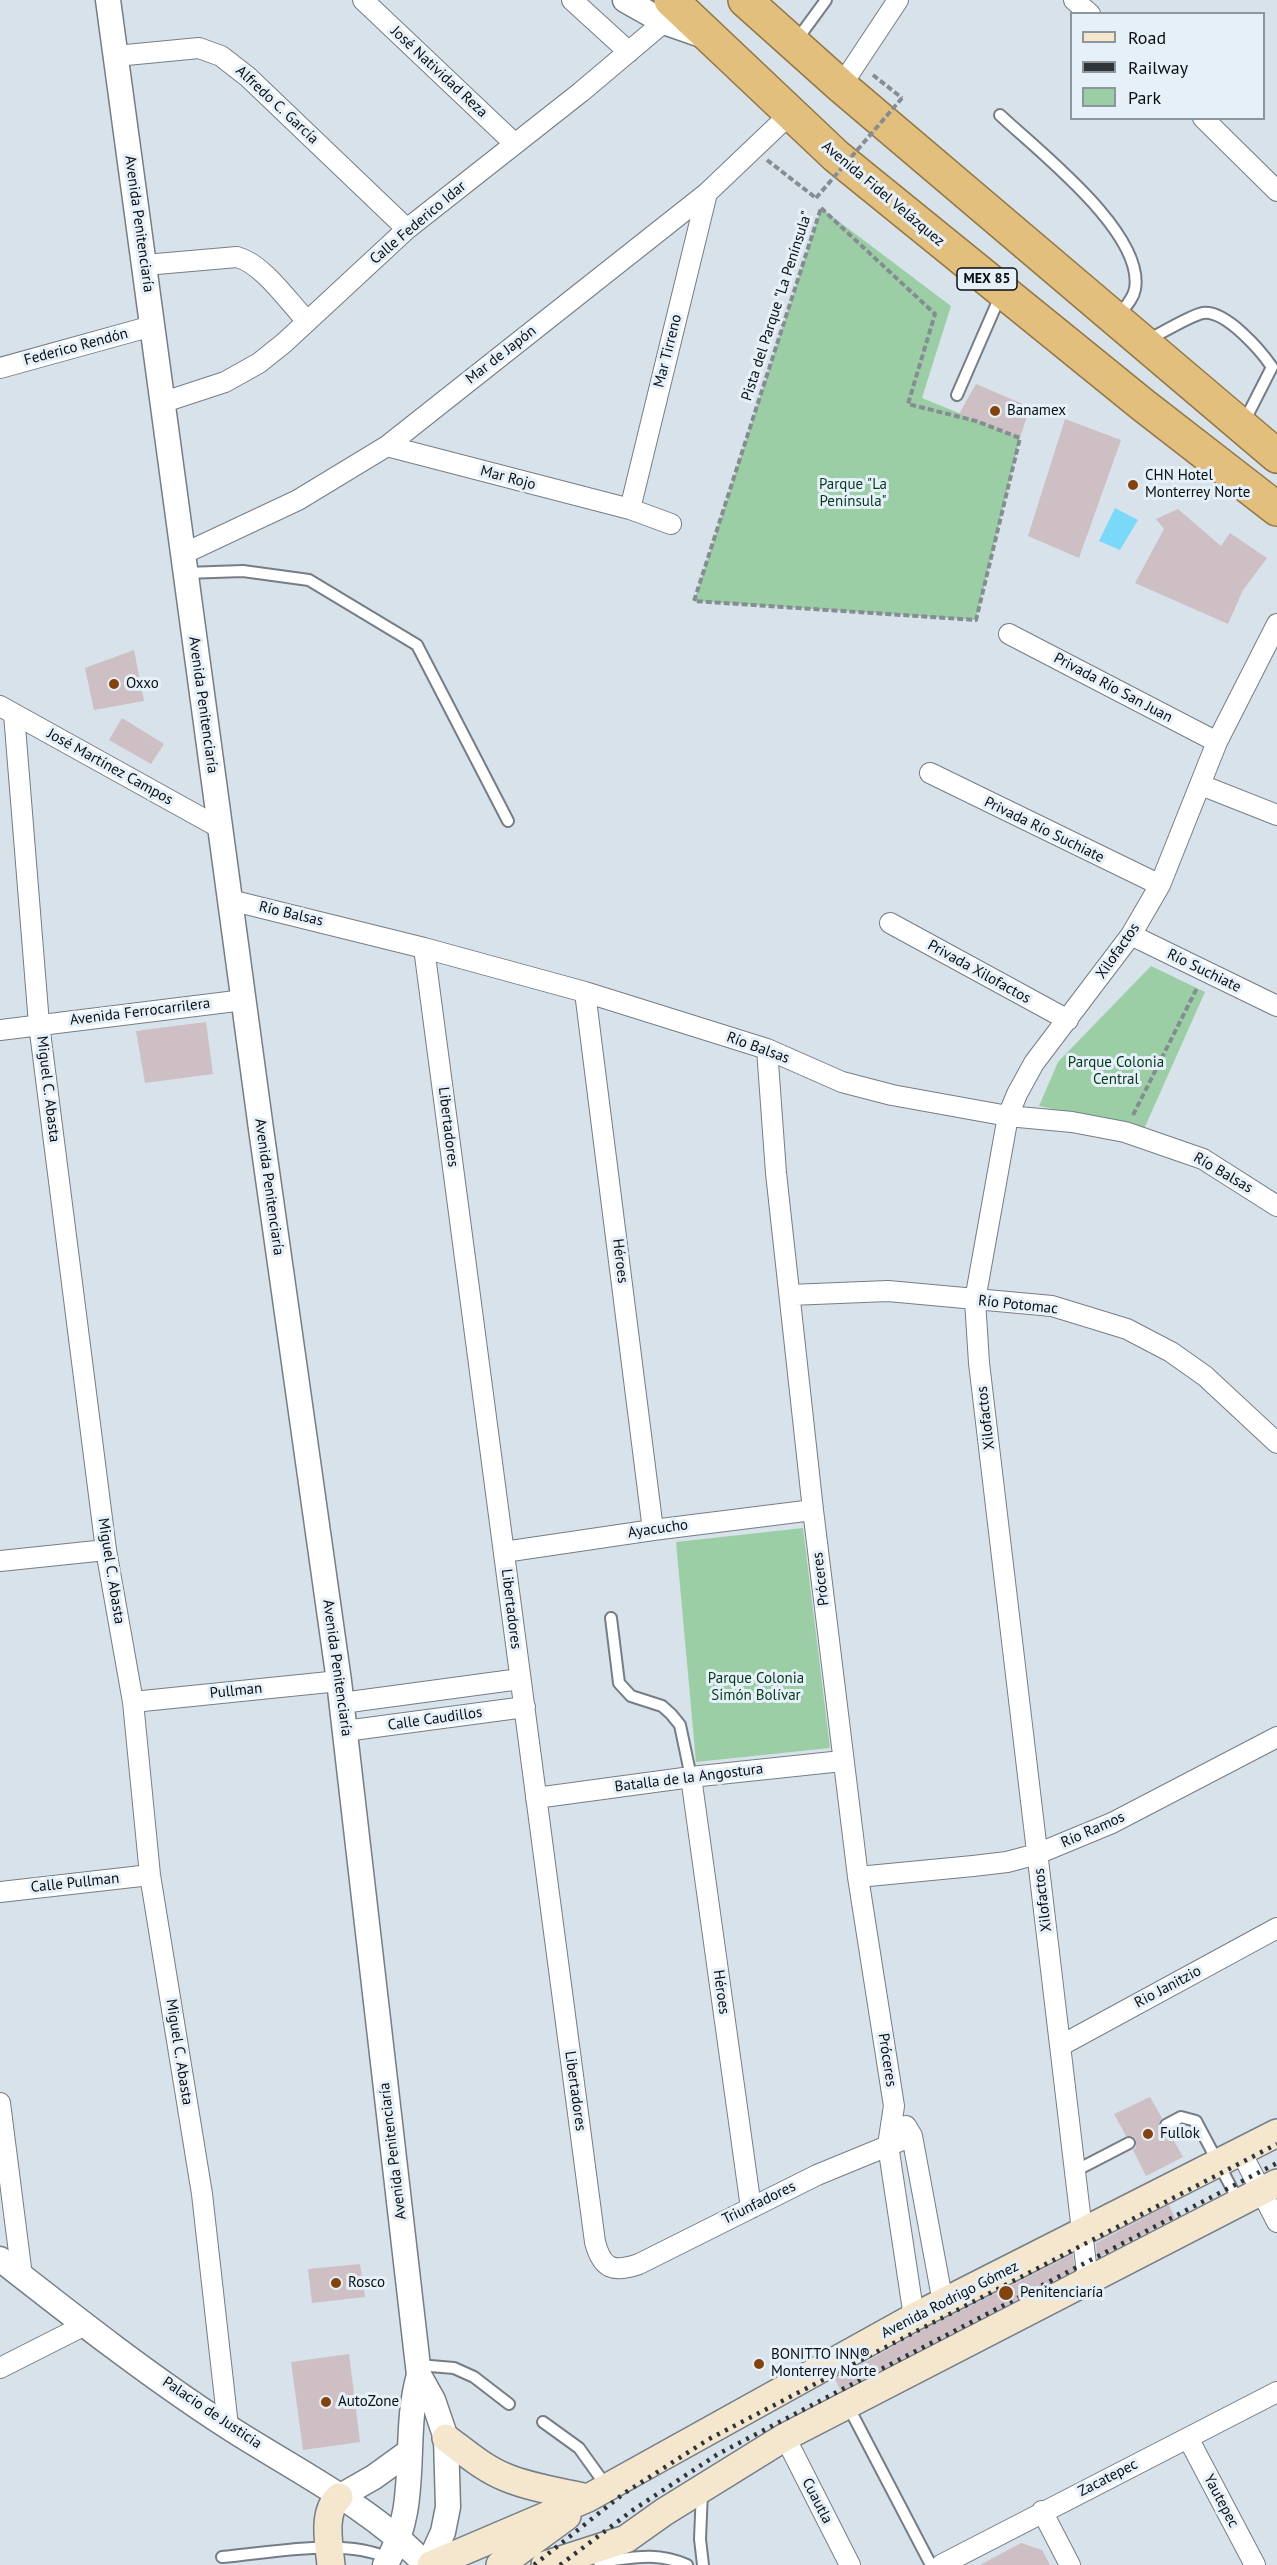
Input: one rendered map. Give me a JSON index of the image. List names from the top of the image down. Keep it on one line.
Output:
{"streets":{"highway":["Avenida Fidel Velázquez","MEX 85"],"main road":["Avenida Rodrigo Gómez"],"street":["José Natividad Reza","Alfredo C. García","Calle Federico Idar","Avenida Penitenciaría","Federico Rendón","Mar Tirreno","Mar de Japón","Mar Rojo","Privada Río San Juan","José Martínez Campos","Privada Río Suchiate","Río Balsas","Xilofactos","Río Suchiate","Privada Xilofactos","Avenida Ferrocarrilera","Miguel C. Abasta","Libertadores","Héroes","Río Potomac","Ayacucho","Próceres","Pullman","Calle Caudillos","Batalla de la Angostura","Río Ramos","Calle Pullman","Rio Janitzio","Triunfadores","Palacio de Justicia","Zacatepec","Cuautla","Yautepec"],"path":["Pista del Parque \"La Península\""]},"crossings":[["José Natividad Reza","Calle Federico Idar"],["Alfredo C. García","Calle Federico Idar"],["Alfredo C. García","Avenida Penitenciaría"],["Avenida Fidel Velázquez","Calle Federico Idar"],["Avenida Fidel Velázquez","Mar de Japón"],["Calle Federico Idar","Avenida Penitenciaría"],["Avenida Penitenciaría","Federico Rendón"],["Avenida Penitenciaría","Mar de Japón"],["Avenida Penitenciaría","José Martínez Campos"],["Avenida Penitenciaría","Río Balsas"],["Avenida Penitenciaría","Avenida Ferrocarrilera"],["Avenida Penitenciaría","Pullman"],["Avenida Penitenciaría","Calle Caudillos"],["Avenida Penitenciaría","Avenida Rodrigo Gómez"],["Avenida Penitenciaría","Palacio de Justicia"],["Mar Tirreno","Mar de Japón"],["Mar Tirreno","Mar Rojo"],["Mar de Japón","Mar Rojo"],["Privada Río San Juan","Xilofactos"],["José Martínez Campos","Miguel C. Abasta"],["Privada Río Suchiate","Xilofactos"],["Río Balsas","Xilofactos"],["Río Balsas","Libertadores"],["Río Balsas","Héroes"],["Río Balsas","Próceres"],["Xilofactos","Río Suchiate"],["Xilofactos","Privada Xilofactos"],["Xilofactos","Río Potomac"],["Xilofactos","Río Ramos"],["Xilofactos","Rio Janitzio"],["Xilofactos","Avenida Rodrigo Gómez"],["Avenida Ferrocarrilera","Miguel C. Abasta"],["Miguel C. Abasta","Pullman"],["Miguel C. Abasta","Calle Pullman"],["Miguel C. Abasta","Palacio de Justicia"],["Libertadores","Ayacucho"],["Libertadores","Calle Caudillos"],["Libertadores","Batalla de la Angostura"],["Libertadores","Triunfadores"],["Héroes","Ayacucho"],["Héroes","Batalla de la Angostura"],["Héroes","Triunfadores"],["Río Potomac","Próceres"],["Ayacucho","Próceres"],["Próceres","Batalla de la Angostura"],["Próceres","Río Ramos"],["Próceres","Triunfadores"],["Próceres","Avenida Rodrigo Gómez"],["Pullman","Calle Caudillos"],["Avenida Rodrigo Gómez","Palacio de Justicia"],["Zacatepec","Yautepec"]],"parks":["Parque \"La Península\"","Parque Colonia Central","Parque Colonia Simón Bolívar"],"places":["Banamex","CHN Hotel Monterrey Norte","Oxxo","Fullok","Rosco","Penitenciaría","BONITTO INN® Monterrey Norte","AutoZone"],"legend":["Road","Railway","Park"]}
